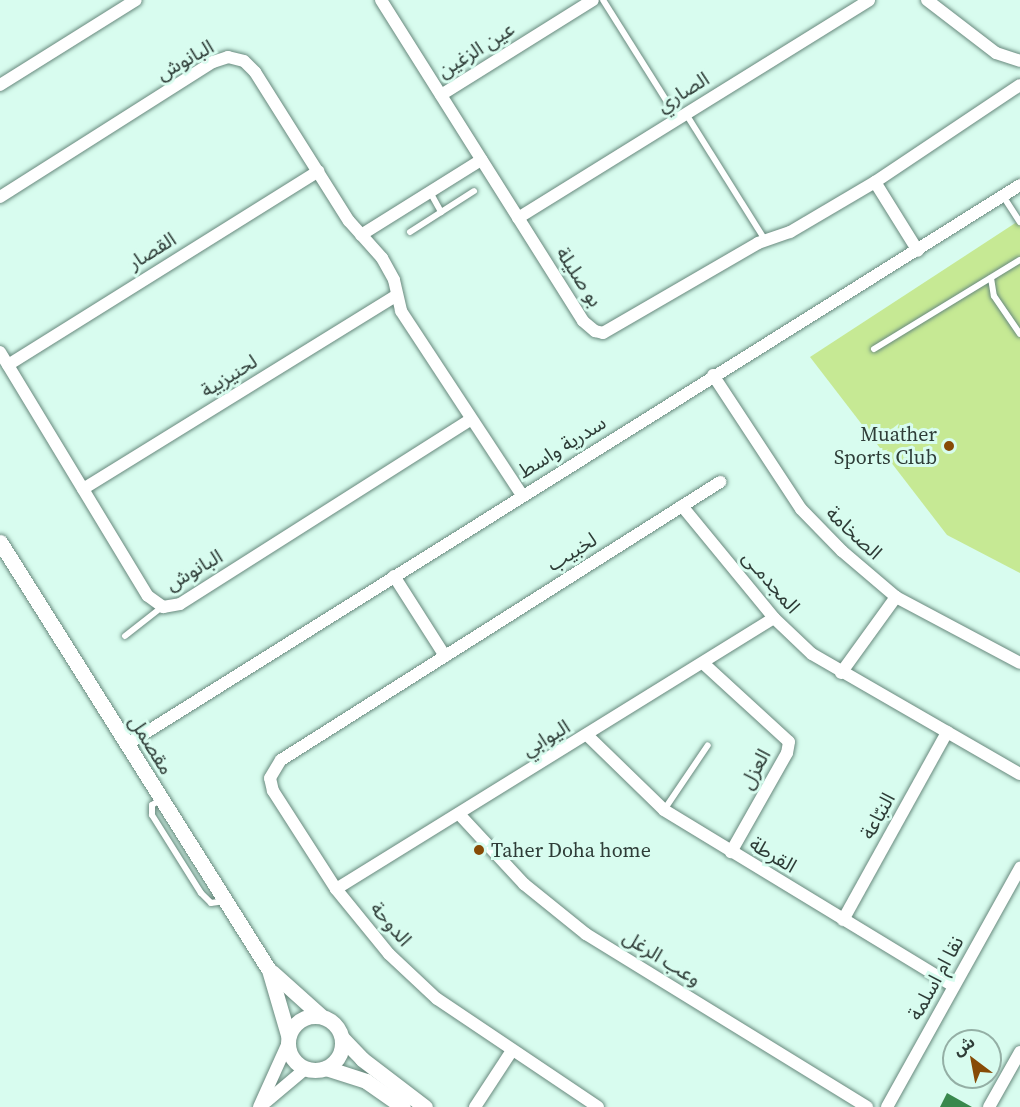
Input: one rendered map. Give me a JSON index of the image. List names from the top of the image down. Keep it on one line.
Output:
{"streets":{"street":["عين الزغين","البانوش","الصاري","القصار","بو صليلة","لحنيزبية","سدرية واسط","الصخامة","لخبيب","المجدمـى","اليوابي","مقصمل","العزل","النبّاعة","القرطة","الدوحة","وعب الرغل","نقا ام اسلمة"]},"crossings":[["عين الزغين","بو صليلة"],["البانوش","القصار"],["البانوش","لحنيزبية"],["البانوش","سدرية واسط"],["الصاري","بو صليلة"],["سدرية واسط","الصخامة"],["سدرية واسط","مقصمل"],["لخبيب","المجدمـى"],["لخبيب","الدوحة"],["المجدمـى","اليوابي"],["المجدمـى","النبّاعة"],["اليوابي","العزل"],["اليوابي","القرطة"],["اليوابي","الدوحة"],["اليوابي","وعب الرغل"],["العزل","القرطة"],["النبّاعة","القرطة"],["القرطة","نقا ام اسلمة"]],"places":["Muather Sports Club","Taher Doha home"],"north":"top left"}
